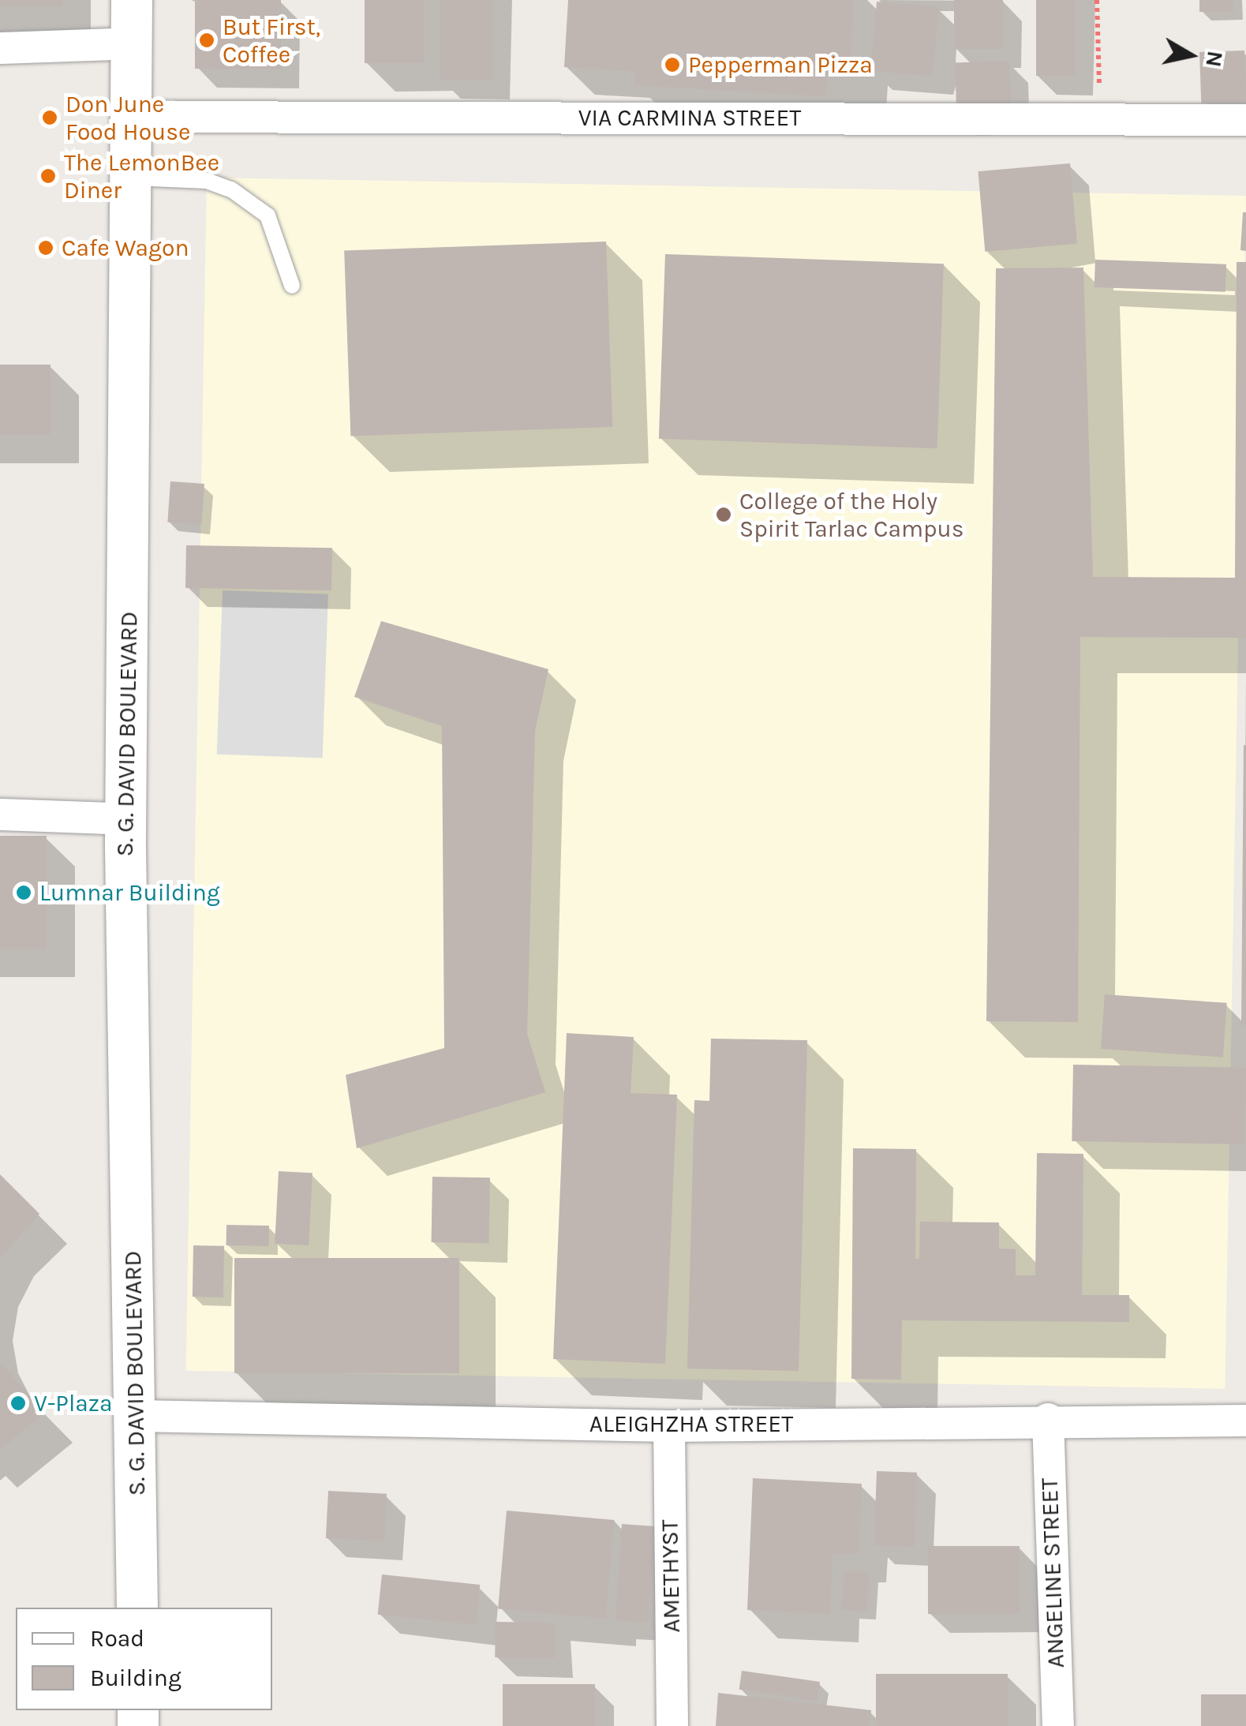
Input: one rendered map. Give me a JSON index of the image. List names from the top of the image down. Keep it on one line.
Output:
{"streets":{"street":["VIA CARMINA STREET","S. G. DAVID BOULEVARD","ALEIGHZHA STREET","ANGELINE STREET","AMETHYST"]},"crossings":[["VIA CARMINA STREET","S. G. DAVID BOULEVARD"],["S. G. DAVID BOULEVARD","ALEIGHZHA STREET"],["ALEIGHZHA STREET","ANGELINE STREET"],["ALEIGHZHA STREET","AMETHYST"]],"places":["But First, Coffee","Pepperman Pizza","Don June Food House","The LemonBee Diner","Cafe Wagon","College of the Holy Spirit Tarlac Campus","Lumnar Building","V-Plaza"],"legend":["Road","Building"],"north":"right"}
